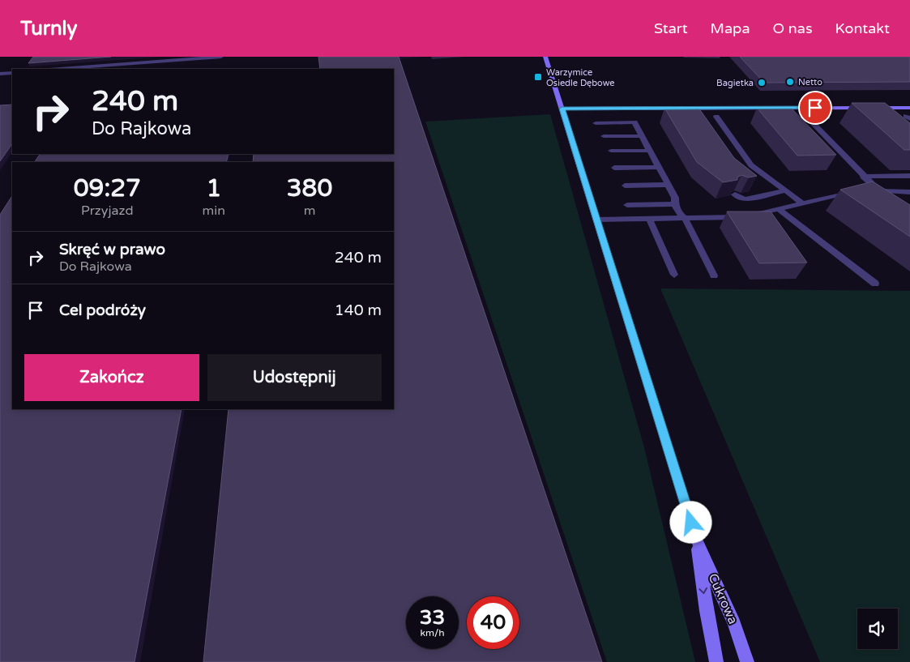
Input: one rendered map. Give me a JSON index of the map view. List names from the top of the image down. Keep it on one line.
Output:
{"streets":{"street":["Cukrowa"]},"places":{"transit":["Warzymice Osiedle Dębowe"],"other":["Netto","Bagietka"]},"page":{"header":"Turnly","nav":["Start","Mapa","O nas","Kontakt"],"turn":["240 m","Do Rajkowa"],"eta":["09:27","Przyjazd","1","min","380","m"],"list":[{"name":"Skręć w prawo","note":"Do Rajkowa","value":"240 m"},{"name":"Cel podróży","value":"140 m"}],"buttons":["Zakończ","Udostępnij"],"speed":"33 km/h","limit":"40"}}
